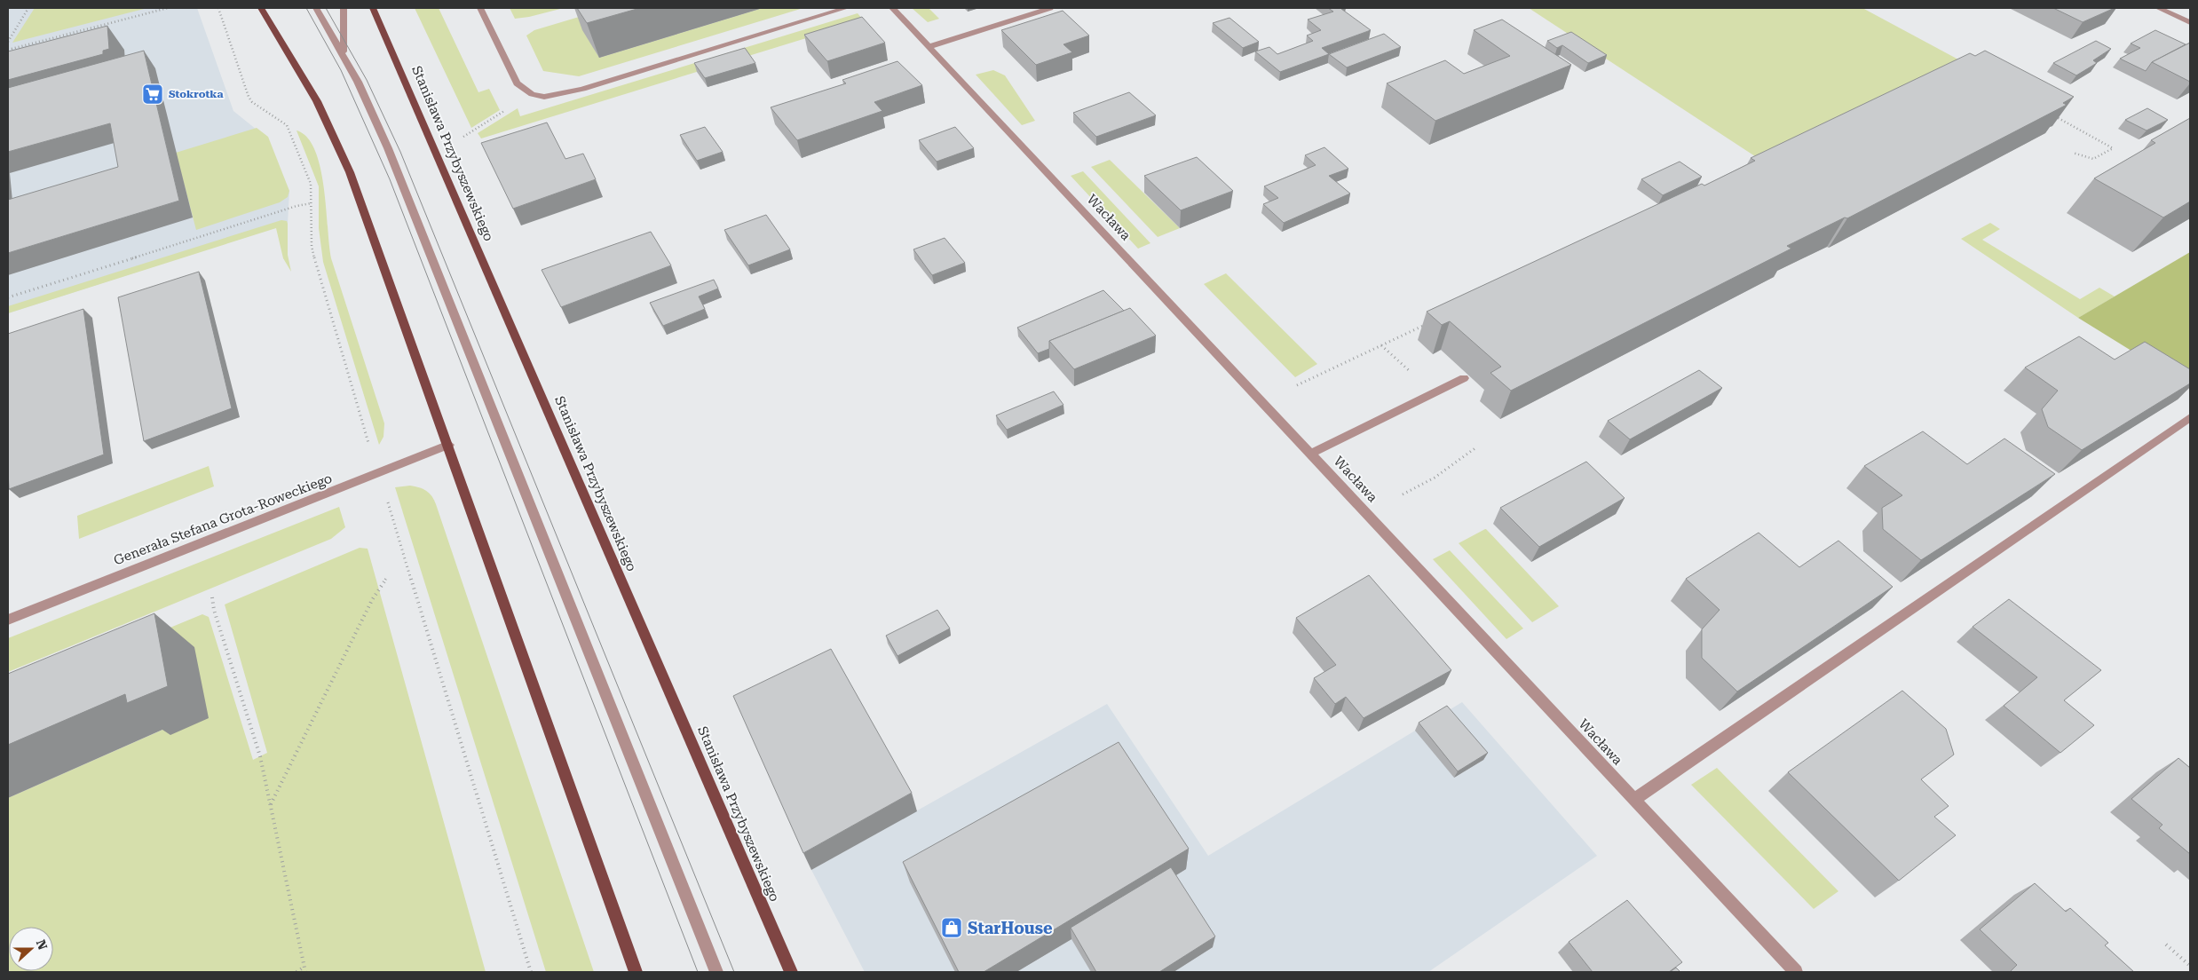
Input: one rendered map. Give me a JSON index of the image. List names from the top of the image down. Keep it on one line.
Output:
{"streets":{"main road":["Stanisława Przybyszewskiego"],"street":["Wacława","Generała Stefana Grota-Roweckiego"]},"places":{"supermarket":["Stokrotka"],"shop":["StarHouse"]},"north":"right"}
